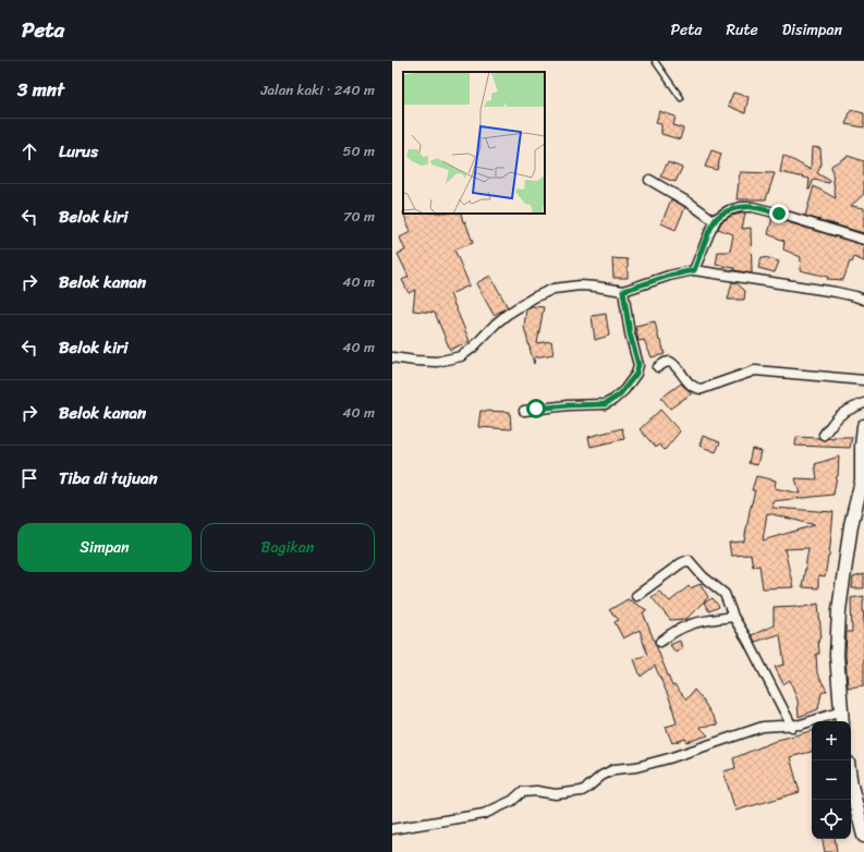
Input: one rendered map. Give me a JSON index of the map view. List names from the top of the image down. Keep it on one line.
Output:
{"page":{"header":"Peta","nav":["Peta","Rute","Disimpan"],"heading":["3 mnt","Jalan kaki · 240 m"],"list":[["Lurus","50 m"],["Belok kiri","70 m"],["Belok kanan","40 m"],["Belok kiri","40 m"],["Belok kanan","40 m"],"Tiba di tujuan"],"buttons":["Simpan","Bagikan"],"map_buttons":["+","−"]}}
